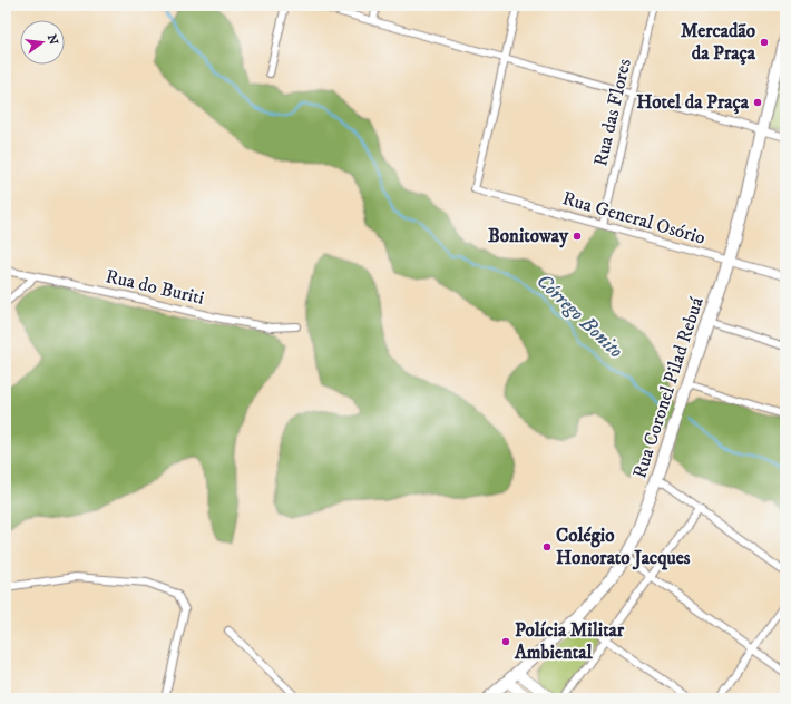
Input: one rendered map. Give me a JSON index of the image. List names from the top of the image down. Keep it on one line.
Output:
{"streets":{"main road":["Rua Coronel Pilad Rebuá"],"street":["Rua das Flores","Rua General Osório","Rua do Buriti"]},"crossings":[["Rua das Flores","Rua General Osório"],["Rua General Osório","Rua Coronel Pilad Rebuá"]],"water":["Córrego Bonito"],"places":["Mercadão da Praça","Hotel da Praça","Bonitoway","Colégio Honorato Jacques","Polícia Militar Ambiental"],"north":"right"}
